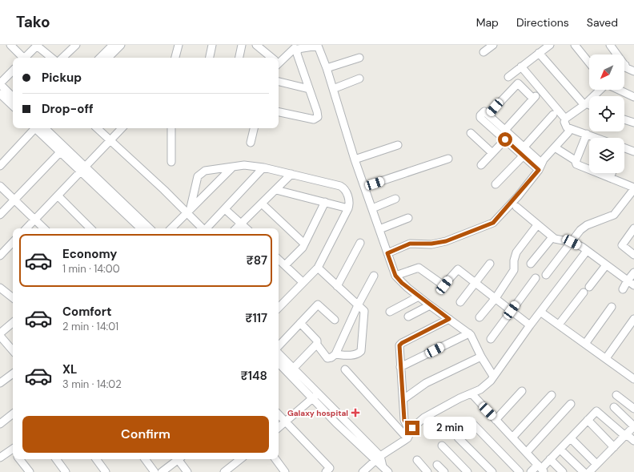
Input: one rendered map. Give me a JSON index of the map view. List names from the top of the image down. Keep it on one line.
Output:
{"places":{"health":["Galaxy hospital"]},"north":"bottom left","page":{"header":"Tako","nav":["Map","Directions","Saved"],"banner":["Pickup","Drop-off"],"list":[{"name":"Economy","note":"1 min · 14:00","value":"₹87"},{"name":"Comfort","note":"2 min · 14:01","value":"₹117"},{"name":"XL","note":"3 min · 14:02","value":"₹148"}],"buttons":"Confirm","bubble":"2 min"}}
